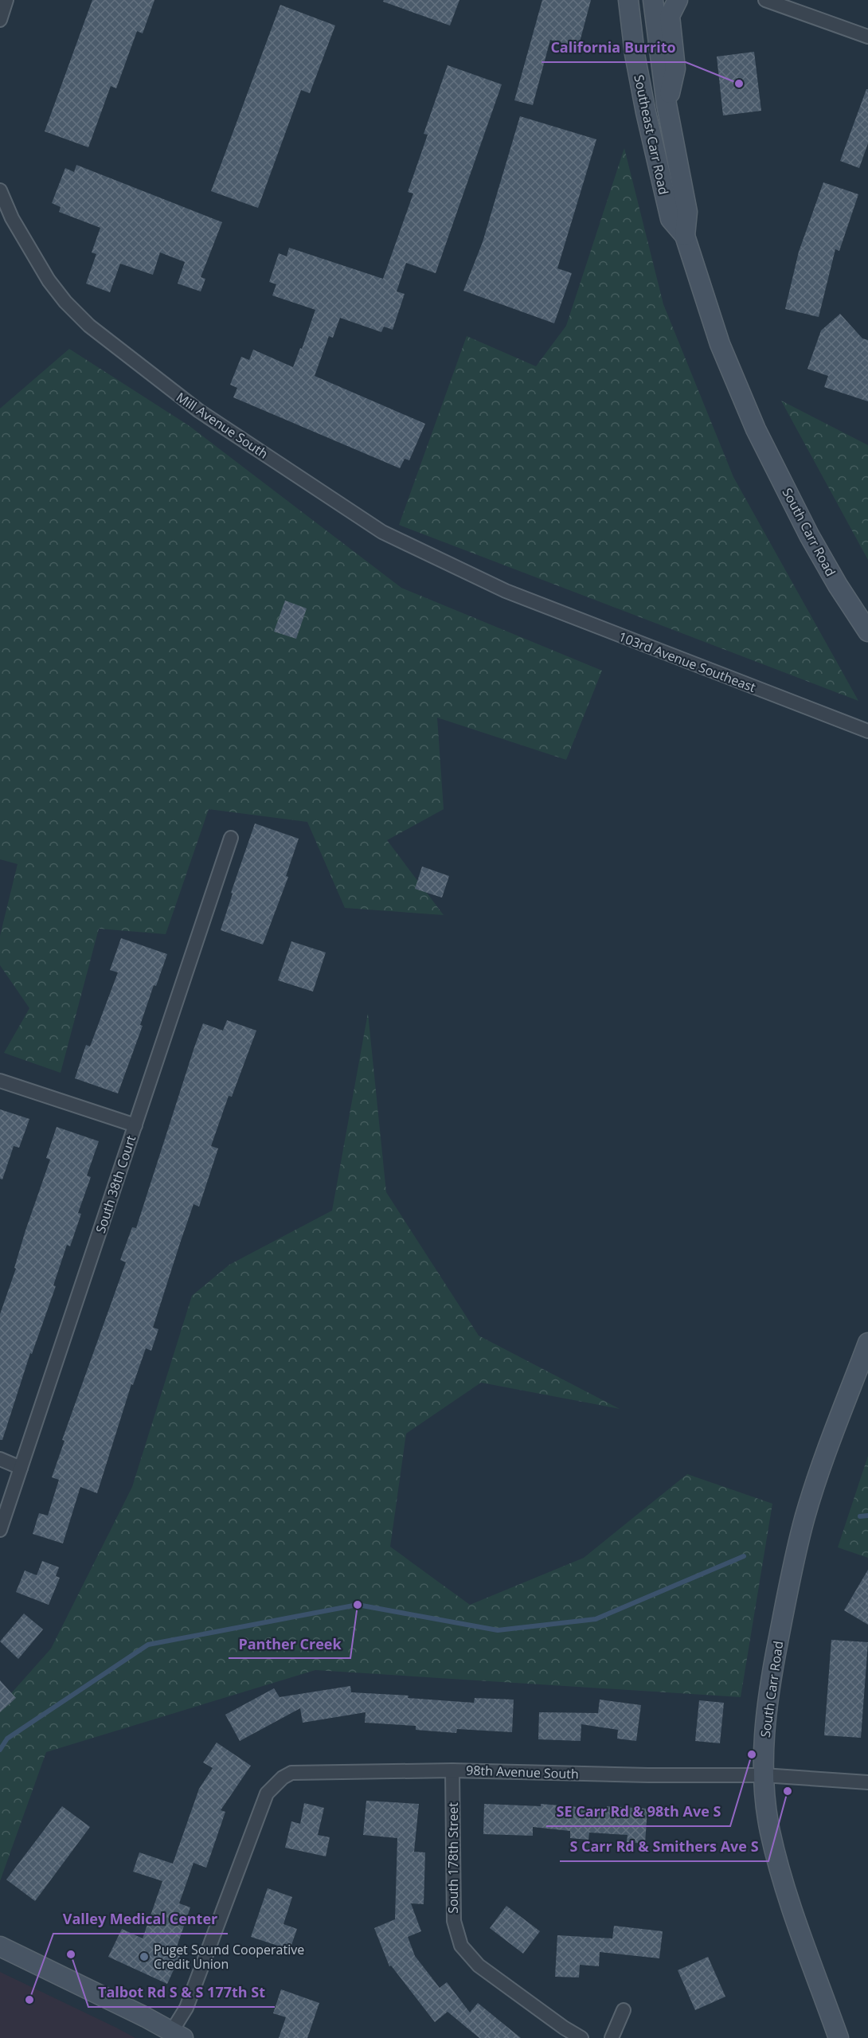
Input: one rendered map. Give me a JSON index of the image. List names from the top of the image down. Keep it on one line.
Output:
{"streets":{"main road":["Southeast Carr Road","South Carr Road"],"street":["Mill Avenue South","103rd Avenue Southeast","South 38th Court","98th Avenue South","South 178th Street"]},"crossings":[["Southeast Carr Road","South Carr Road"],["Mill Avenue South","103rd Avenue Southeast"],["South Carr Road","98th Avenue South"],["98th Avenue South","South 178th Street"]],"places":["California Burrito","Panther Creek","SE Carr Rd & 98th Ave S","S Carr Rd & Smithers Ave S","Talbot Rd S & S 177th St","Puget Sound Cooperative Credit Union","Valley Medical Center"]}
